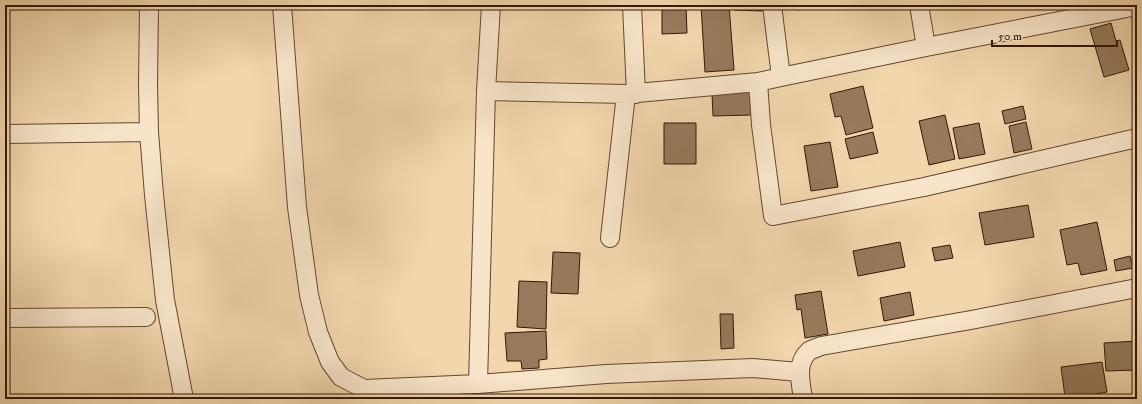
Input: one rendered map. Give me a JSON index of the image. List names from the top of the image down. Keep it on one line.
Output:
{"scale_bar":"50 m"}
